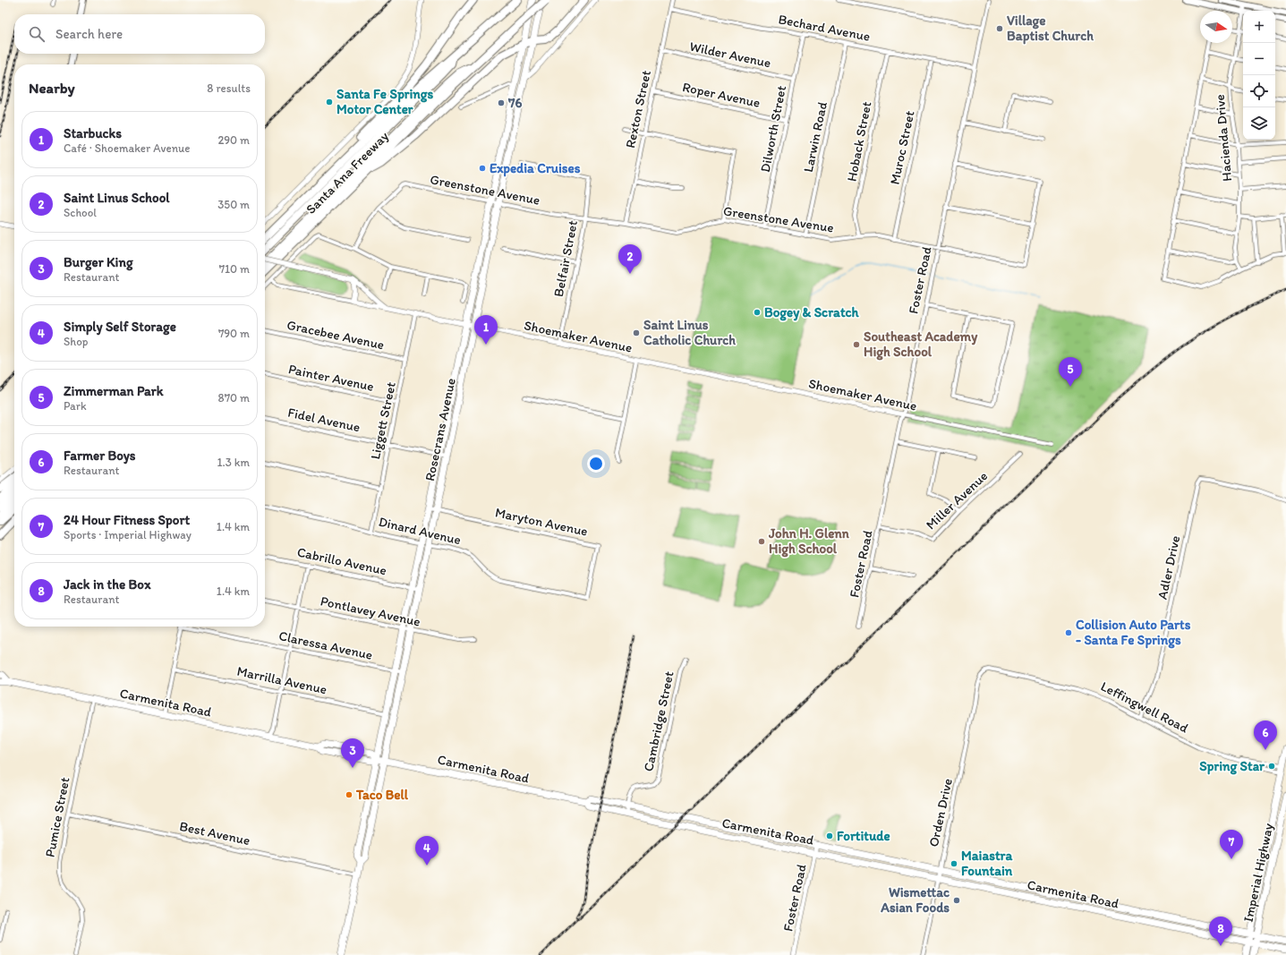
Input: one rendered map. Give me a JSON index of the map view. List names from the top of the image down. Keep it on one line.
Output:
{"streets":{"highway":["Santa Ana Freeway"],"main road":["Rosecrans Avenue","Carmenita Road","Imperial Highway"],"street":["Bechard Avenue","Wilder Avenue","Roper Avenue","Rexton Street","Dilworth Street","Larwin Road","Hacienda Drive","Hoback Street","Muroc Street","Greenstone Avenue","Belfair Street","Foster Road","Gracebee Avenue","Shoemaker Avenue","Painter Avenue","Fidel Avenue","Liggett Street","Miller Avenue","Maryton Avenue","Dinard Avenue","Cabrillo Avenue","Adler Drive","Pontlavey Avenue","Claressa Avenue","Marrilla Avenue","Leffingwell Road","Cambridge Street","Orden Drive","Pumice Street","Best Avenue"]},"crossings":[["Bechard Avenue","Rexton Street"],["Bechard Avenue","Dilworth Street"],["Bechard Avenue","Larwin Road"],["Bechard Avenue","Hoback Street"],["Bechard Avenue","Muroc Street"],["Bechard Avenue","Foster Road"],["Wilder Avenue","Rexton Street"],["Wilder Avenue","Dilworth Street"],["Roper Avenue","Rexton Street"],["Roper Avenue","Dilworth Street"],["Rexton Street","Greenstone Avenue"],["Dilworth Street","Greenstone Avenue"],["Larwin Road","Greenstone Avenue"],["Hoback Street","Greenstone Avenue"],["Muroc Street","Greenstone Avenue"],["Greenstone Avenue","Belfair Street"],["Greenstone Avenue","Foster Road"],["Greenstone Avenue","Rosecrans Avenue"],["Belfair Street","Shoemaker Avenue"],["Foster Road","Shoemaker Avenue"],["Foster Road","Miller Avenue"],["Foster Road","Carmenita Road"],["Gracebee Avenue","Liggett Street"],["Shoemaker Avenue","Liggett Street"],["Shoemaker Avenue","Rosecrans Avenue"],["Painter Avenue","Liggett Street"],["Fidel Avenue","Liggett Street"],["Fidel Avenue","Rosecrans Avenue"],["Liggett Street","Dinard Avenue"],["Rosecrans Avenue","Maryton Avenue"],["Rosecrans Avenue","Dinard Avenue"],["Rosecrans Avenue","Cabrillo Avenue"],["Rosecrans Avenue","Pontlavey Avenue"],["Rosecrans Avenue","Claressa Avenue"],["Rosecrans Avenue","Marrilla Avenue"],["Rosecrans Avenue","Carmenita Road"],["Rosecrans Avenue","Best Avenue"],["Maryton Avenue","Dinard Avenue"],["Adler Drive","Leffingwell Road"],["Carmenita Road","Cambridge Street"],["Carmenita Road","Orden Drive"],["Carmenita Road","Pumice Street"],["Carmenita Road","Imperial Highway"],["Leffingwell Road","Orden Drive"],["Leffingwell Road","Imperial Highway"],["Pumice Street","Best Avenue"]],"places":["Village Baptist Church","Santa Fe Springs Motor Center","76","Expedia Cruises","Bogey & Scratch","Saint Linus Catholic Church","Southeast Academy High School","John H. Glenn High School","Collision Auto Parts - Santa Fe Springs","Spring Star","Taco Bell","Fortitude","Maiastra Fountain","Wismettac Asian Foods"],"north":"right","page":{"map_buttons":["+","−"],"search":"Search here","heading":["Nearby","8 results"],"list":[{"mark":"1","name":"Starbucks","note":"Café · Shoemaker Avenue","value":"290 m"},{"mark":"2","name":"Saint Linus School","note":"School","value":"350 m"},{"mark":"3","name":"Burger King","note":"Restaurant","value":"710 m"},{"mark":"4","name":"Simply Self Storage","note":"Shop","value":"790 m"},{"mark":"5","name":"Zimmerman Park","note":"Park","value":"870 m"},{"mark":"6","name":"Farmer Boys","note":"Restaurant","value":"1.3 km"},{"mark":"7","name":"24 Hour Fitness Sport","note":"Sports · Imperial Highway","value":"1.4 km"},{"mark":"8","name":"Jack in the Box","note":"Restaurant","value":"1.4 km"}],"pins":["2","1","5","6","3","7","4","8"]}}
